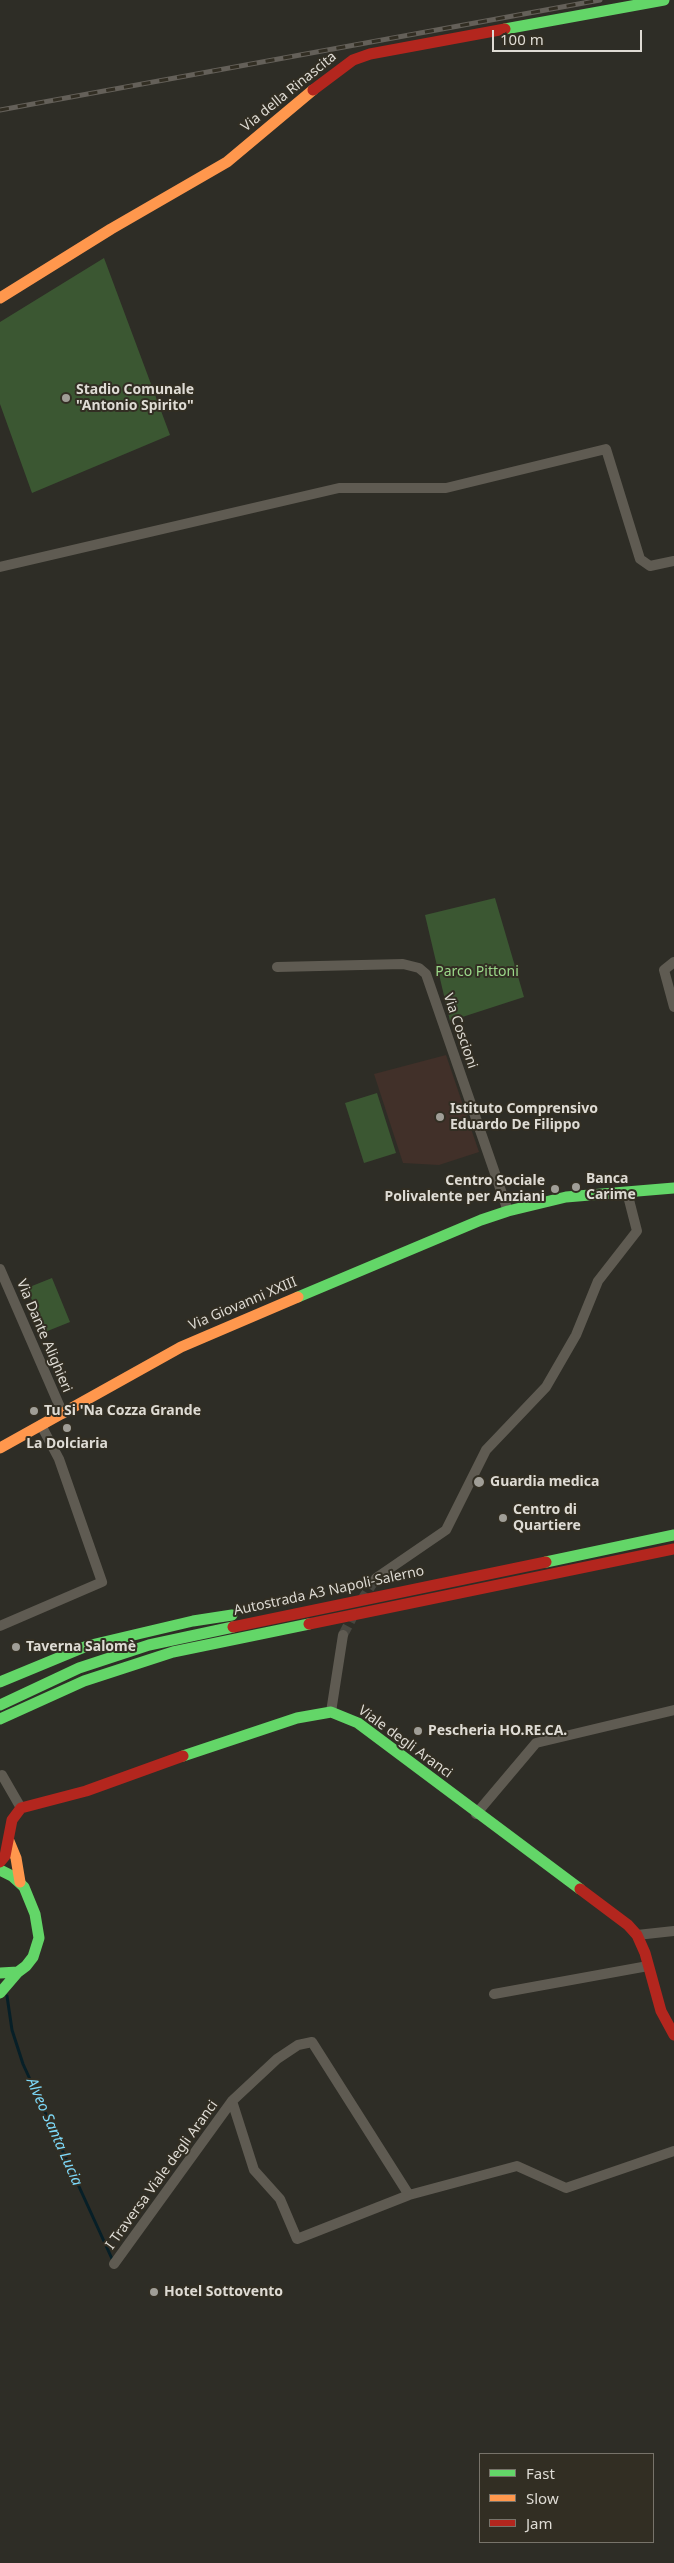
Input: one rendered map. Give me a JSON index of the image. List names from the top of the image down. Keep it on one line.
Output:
{"streets":{"main road":["Via della Rinascita","Via Giovanni XXIII","Autostrada A3 Napoli-Salerno","Viale degli Aranci"],"street":["Via Coscioni","Via Dante Alighieri","I Traversa Viale degli Aranci"]},"crossings":[["Via Coscioni","Via Giovanni XXIII"],["Via Giovanni XXIII","Via Dante Alighieri"]],"water":["Alveo Santa Lucia"],"parks":["Parco Pittoni"],"places":["Stadio Comunale \"Antonio Spirito\"","Istituto Comprensivo Eduardo De Filippo","Banca Carime","Centro Sociale Polivalente per Anziani","Tu Si 'Na Cozza Grande","La Dolciaria","Guardia medica","Centro di Quartiere","Taverna Salomè","Pescheria HO.RE.CA.","Hotel Sottovento"],"legend":["Fast","Slow","Jam"],"scale_bar":"100 m"}
